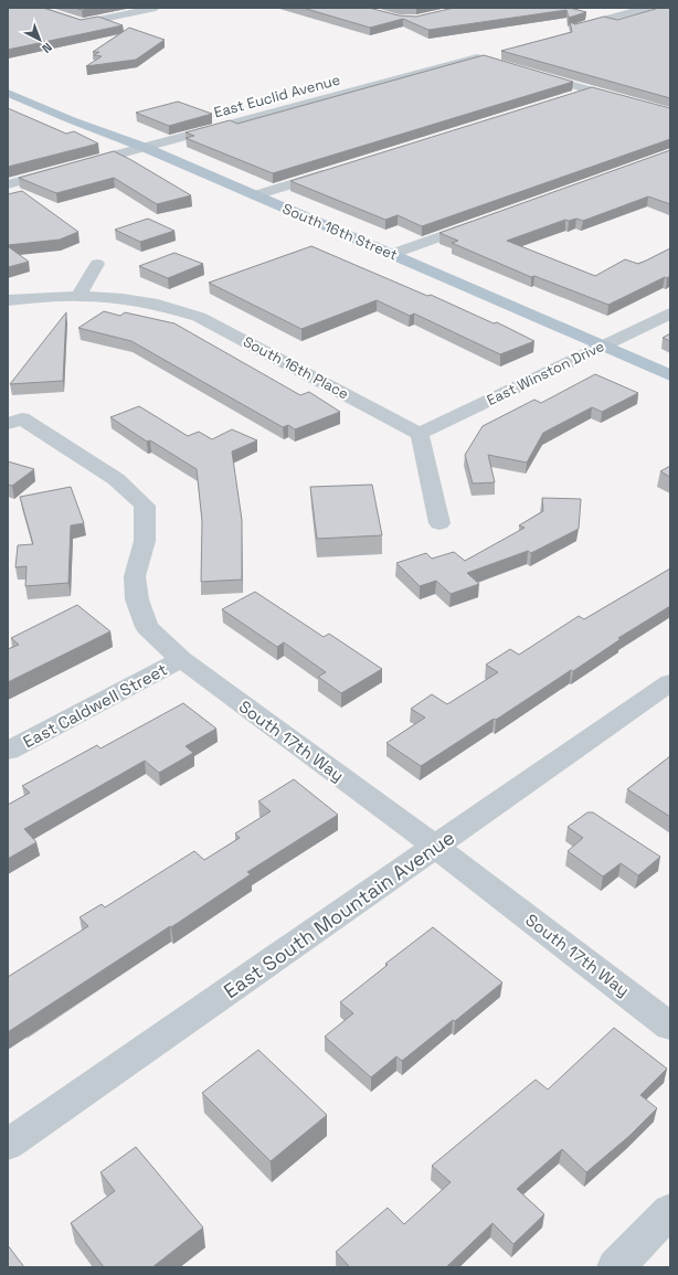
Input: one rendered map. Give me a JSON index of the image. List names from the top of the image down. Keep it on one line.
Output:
{"streets":{"main road":["South 16th Street"],"street":["East Euclid Avenue","South 16th Place","East Winston Drive","East Caldwell Street","South 17th Way","East South Mountain Avenue"]},"crossings":[["East Euclid Avenue","South 16th Street"],["South 16th Street","East Winston Drive"],["South 16th Place","East Winston Drive"],["East Caldwell Street","South 17th Way"],["South 17th Way","East South Mountain Avenue"]],"north":"bottom right"}
